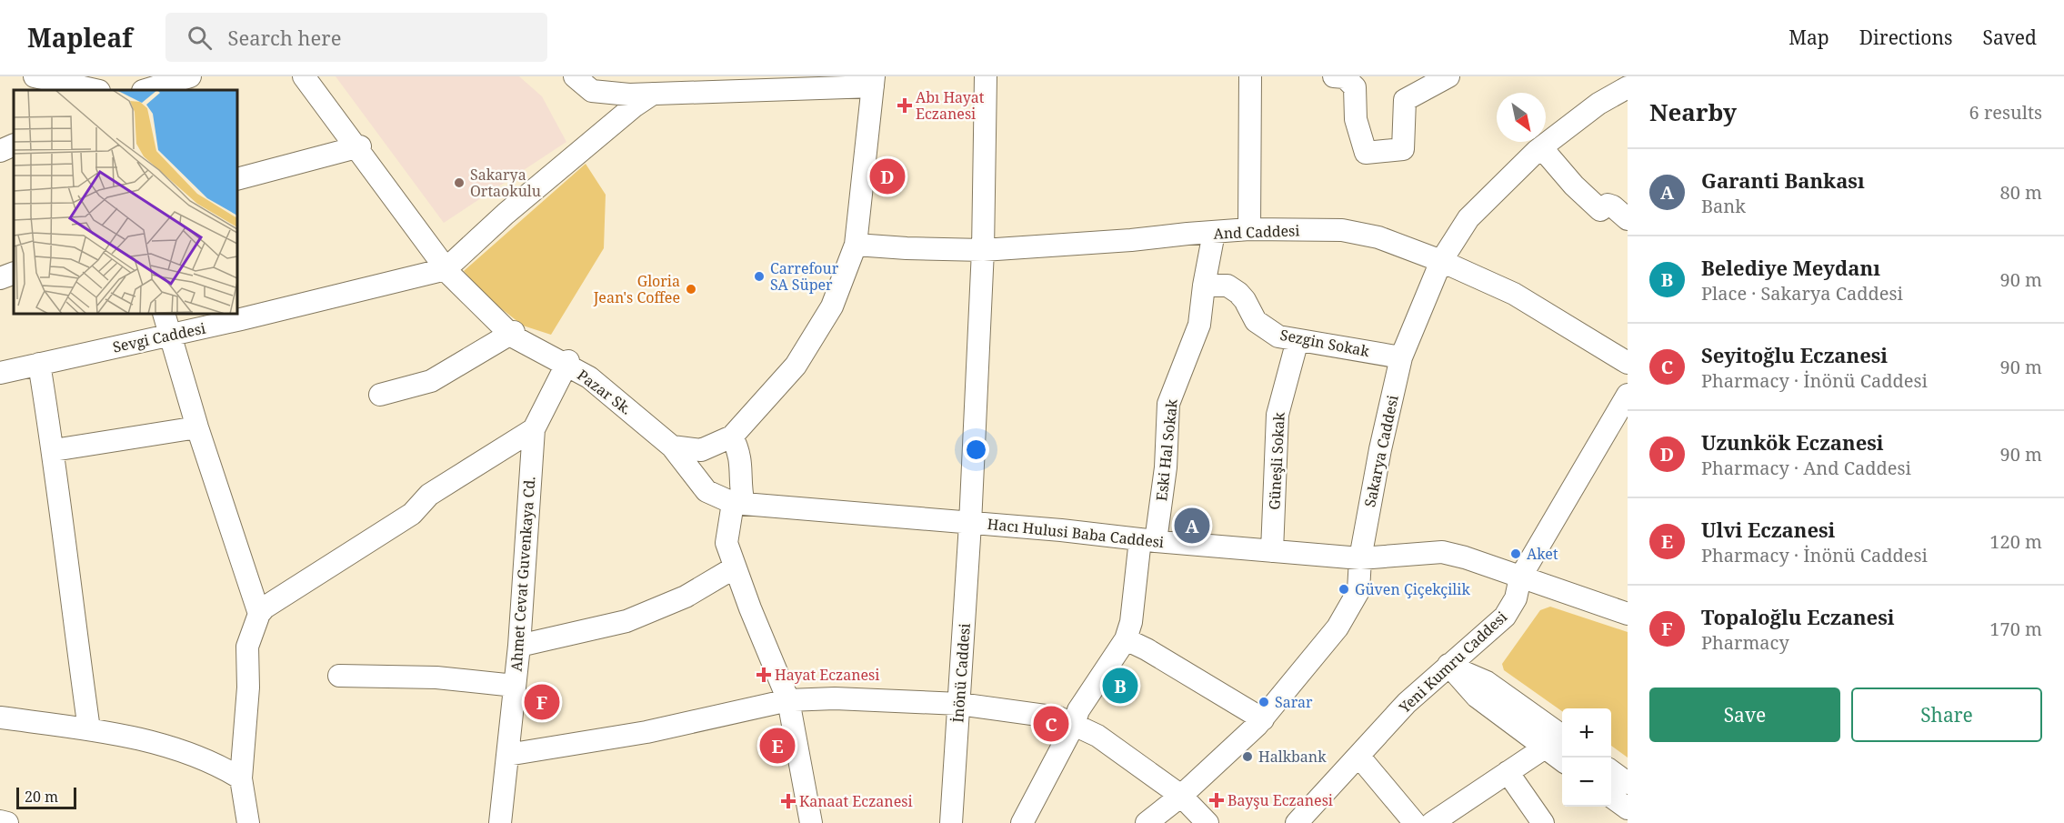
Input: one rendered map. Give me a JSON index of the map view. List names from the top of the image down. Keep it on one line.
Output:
{"streets":{"street":["And Caddesi","Sevgi Caddesi","Sezgin Sokak","Pazar Sk.","Eski Hal Sokak","Sakarya Caddesi","Güneşli Sokak","Hacı Hulusi Baba Caddesi","Ahmet Cevat Guvenkaya Cd.","Yeni Kumru Caddesi","İnönü Caddesi"]},"crossings":[["And Caddesi","Eski Hal Sokak"],["And Caddesi","Sakarya Caddesi"],["And Caddesi","İnönü Caddesi"],["Sevgi Caddesi","Pazar Sk."],["Sezgin Sokak","Eski Hal Sokak"],["Sezgin Sokak","Sakarya Caddesi"],["Sezgin Sokak","Güneşli Sokak"],["Pazar Sk.","Hacı Hulusi Baba Caddesi"],["Pazar Sk.","Ahmet Cevat Guvenkaya Cd."],["Pazar Sk.","İnönü Caddesi"],["Eski Hal Sokak","Hacı Hulusi Baba Caddesi"],["Sakarya Caddesi","Hacı Hulusi Baba Caddesi"],["Güneşli Sokak","Hacı Hulusi Baba Caddesi"],["Hacı Hulusi Baba Caddesi","Yeni Kumru Caddesi"],["Hacı Hulusi Baba Caddesi","İnönü Caddesi"]],"places":{"health":["Abı Hayat Eczanesi","Hayat Eczanesi","Bayşu Eczanesi","Kanaat Eczanesi"],"other":["Sakarya Ortaokulu","Carrefour SA Süper","Gloria Jean's Coffee","Aket","Güven Çiçekçilik","Sarar","Halkbank"]},"scale_bar":"20 m","north":"bottom right","page":{"header":"Mapleaf","search":"Search here","nav":["Map","Directions","Saved"],"heading":["Nearby","6 results"],"list":[{"mark":"A","name":"Garanti Bankası","note":"Bank","value":"80 m"},{"mark":"B","name":"Belediye Meydanı","note":"Place · Sakarya Caddesi","value":"90 m"},{"mark":"C","name":"Seyitoğlu Eczanesi","note":"Pharmacy · İnönü Caddesi","value":"90 m"},{"mark":"D","name":"Uzunkök Eczanesi","note":"Pharmacy · And Caddesi","value":"90 m"},{"mark":"E","name":"Ulvi Eczanesi","note":"Pharmacy · İnönü Caddesi","value":"120 m"},{"mark":"F","name":"Topaloğlu Eczanesi","note":"Pharmacy","value":"170 m"}],"pins":["D","A","B","F","C","E"],"buttons":["Save","Share"],"map_buttons":["+","−"],"scale":"20 m"}}
